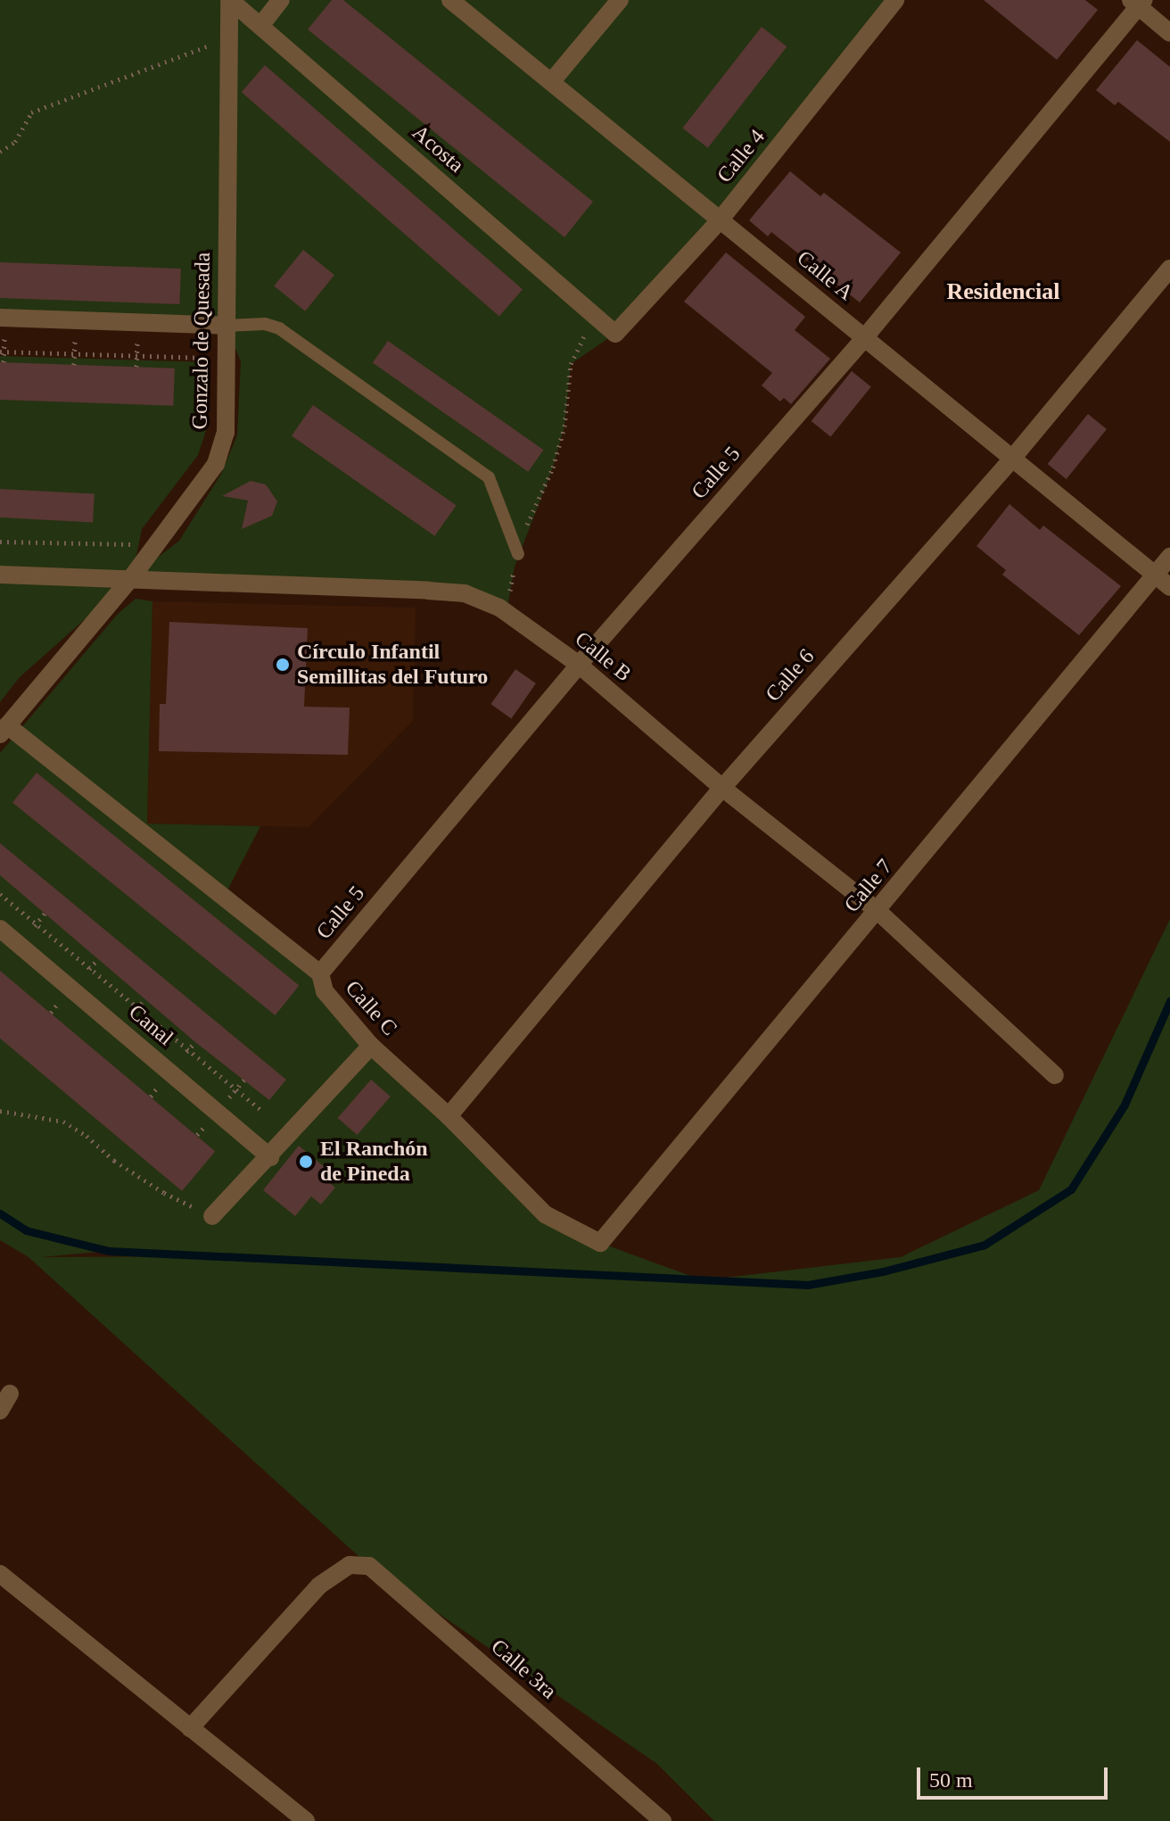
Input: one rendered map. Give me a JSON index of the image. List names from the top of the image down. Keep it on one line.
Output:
{"streets":{"street":["Acosta","Calle 4","Calle A","Gonzalo de Quesada","Calle 5","Calle B","Calle 6","Calle 7","Calle C","Canal","Calle 3ra"]},"crossings":[["Acosta","Calle 4"],["Acosta","Gonzalo de Quesada"],["Calle 4","Calle A"],["Calle A","Calle 5"],["Calle A","Calle 6"],["Calle A","Calle 7"],["Gonzalo de Quesada","Calle B"],["Gonzalo de Quesada","Calle C"],["Calle 5","Calle B"],["Calle 5","Calle C"],["Calle B","Calle 6"],["Calle B","Calle 7"],["Calle 6","Calle C"],["Calle 7","Calle C"]],"districts":["Residencial"],"places":["Círculo Infantil Semillitas del Futuro","El Ranchón de Pineda"],"scale_bar":"50 m"}
